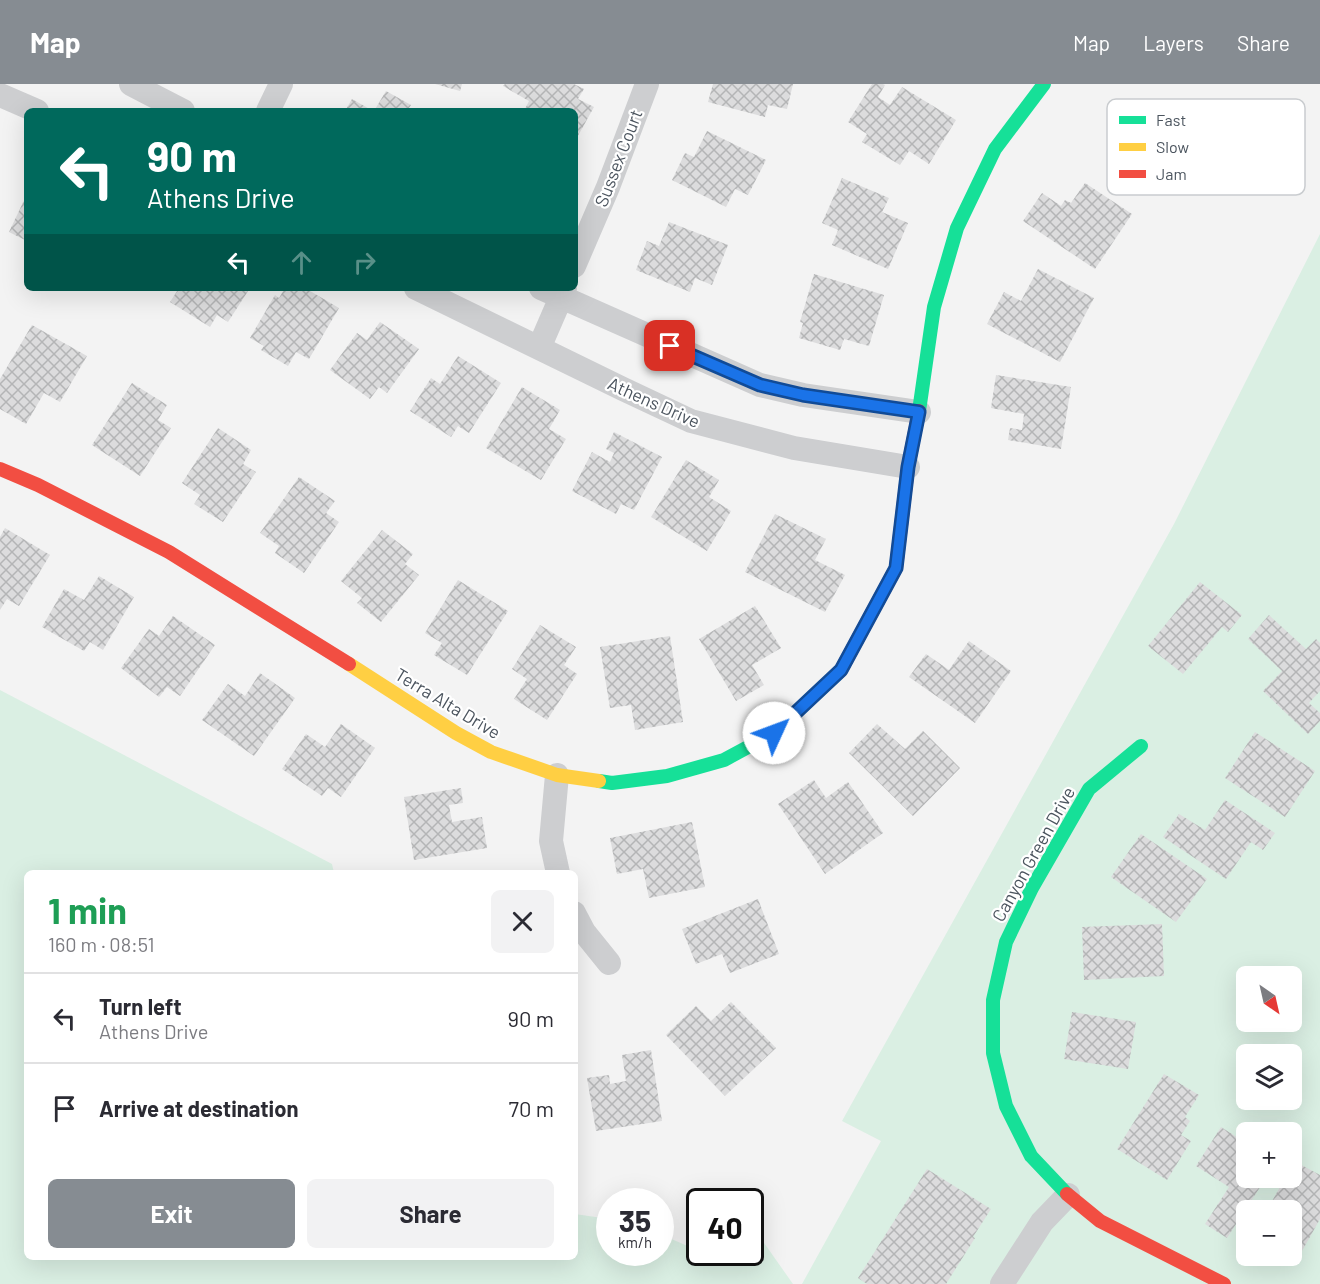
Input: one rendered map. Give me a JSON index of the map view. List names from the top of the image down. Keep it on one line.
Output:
{"streets":{"street":["Sussex Court","Athens Drive","Terra Alta Drive","Canyon Green Drive"]},"crossings":[["Athens Drive","Terra Alta Drive"]],"legend":["Fast","Slow","Jam"],"north":"bottom right","page":{"header":"Map","nav":["Map","Layers","Share"],"turn":["90 m","Athens Drive"],"heading":["1 min","160 m · 08:51"],"map_buttons":["+","−"],"list":[{"name":"Turn left","note":"Athens Drive","value":"90 m"},{"name":"Arrive at destination","value":"70 m"}],"buttons":["Exit","Share"],"speed":"35 km/h","limit":"40"}}
